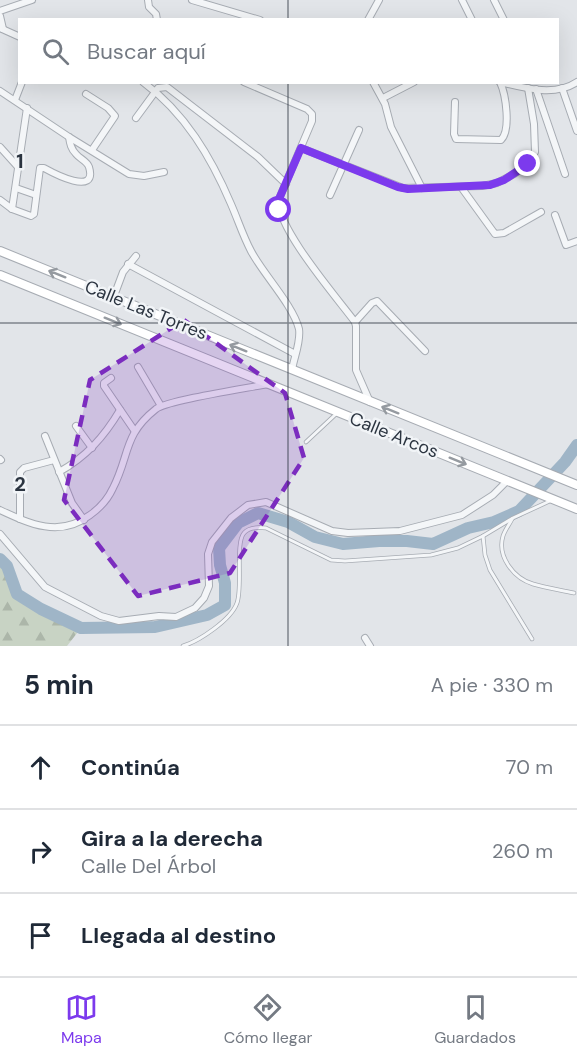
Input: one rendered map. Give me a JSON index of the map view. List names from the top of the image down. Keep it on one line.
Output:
{"streets":{"main road":["Calle Las Torres","Calle Arcos"]},"crossings":[["Calle Las Torres","Calle Arcos"]],"page":{"search":"Buscar aquí","heading":["5 min","A pie · 330 m"],"list":[["Continúa","70 m"],["Gira a la derecha","Calle Del Árbol","260 m"],"Llegada al destino"],"nav":["Mapa","Cómo llegar","Guardados"]},"grid":{"rows":["1","2"]}}
